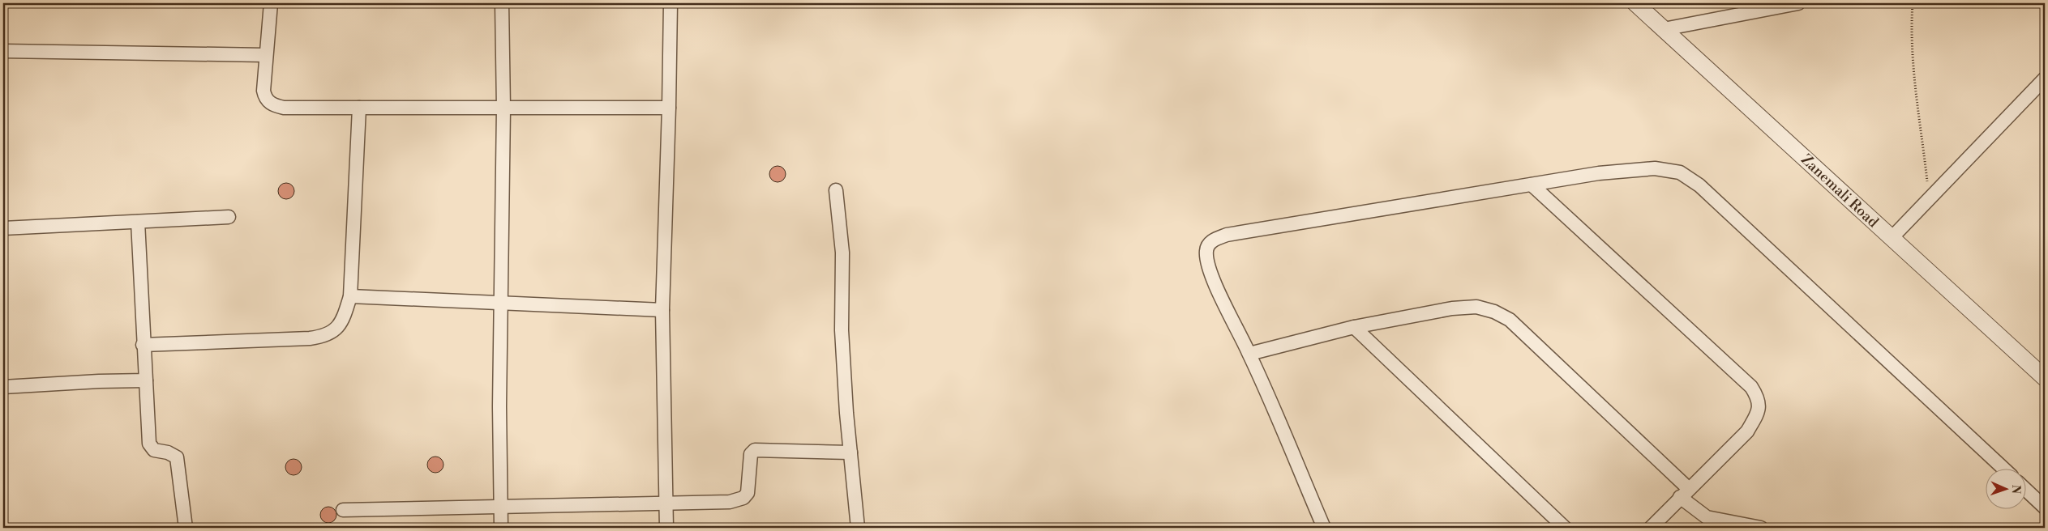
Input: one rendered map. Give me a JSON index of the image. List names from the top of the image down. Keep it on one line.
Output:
{"streets":{"street":["Zanemali Road"]},"north":"right"}
